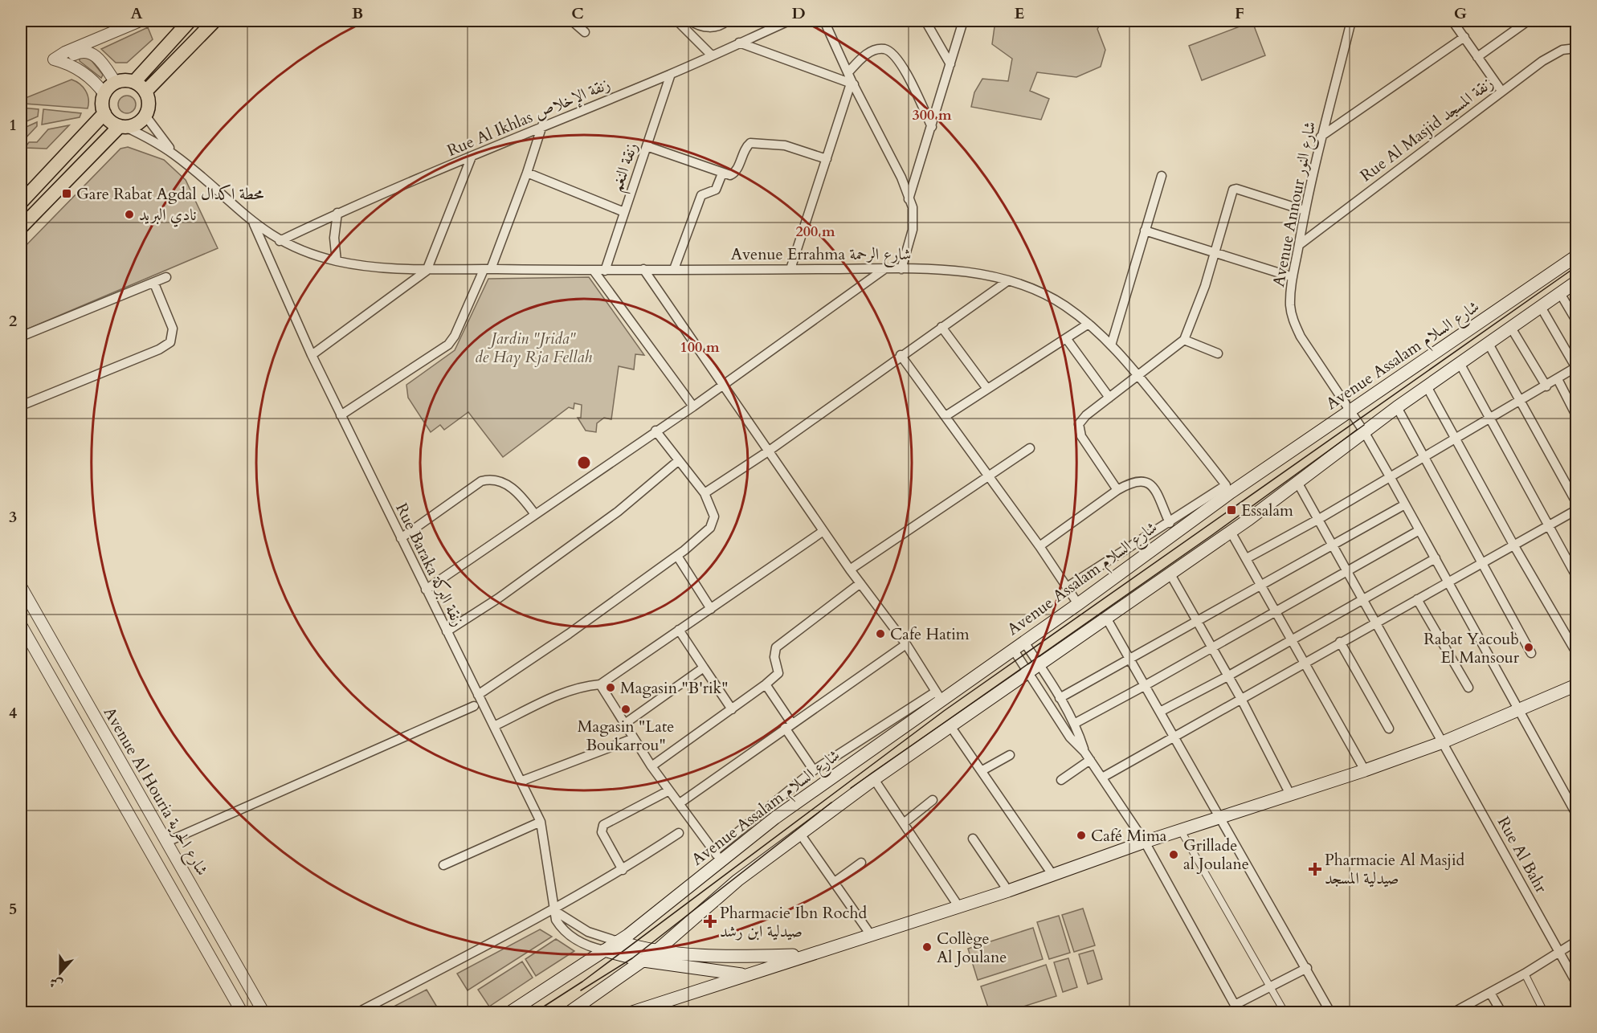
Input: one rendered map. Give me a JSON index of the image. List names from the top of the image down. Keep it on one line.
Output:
{"streets":{"main road":["Avenue Assalam شارع السلام"],"street":["Rue Al Ikhlas زنقة الإخلاص","Rue Al Masjid زنقة المسجد","زنقة النغم","Avenue Annour شارع النور","Avenue Errahma شارع الرحمة","Rue Baraka زنقة البركة","Avenue Al Houria شارع الحرية","Rue Al Bahr"]},"crossings":[["Rue Al Ikhlas زنقة الإخلاص","زنقة النغم"],["Rue Al Ikhlas زنقة الإخلاص","Avenue Errahma شارع الرحمة"],["Rue Al Masjid زنقة المسجد","Avenue Annour شارع النور"],["زنقة النغم","Avenue Errahma شارع الرحمة"],["Avenue Annour شارع النور","Avenue Assalam شارع السلام"],["Avenue Errahma شارع الرحمة","Avenue Assalam شارع السلام"],["Avenue Errahma شارع الرحمة","Rue Baraka زنقة البركة"],["Avenue Assalam شارع السلام","Rue Baraka زنقة البركة"]],"parks":["Jardin \"Jrida\" de Hay Rja Fellah"],"places":{"transit":["Gare Rabat Agdal محطة اكدال","Essalam"],"other":["نادي البريد","Cafe Hatim","Rabat Yacoub El Mansour","Magasin \"B'rik\"","Magasin \"Late Boukarrou\"","Café Mima","Grillade al Joulane","Collège Al Joulane"],"health":["Pharmacie Al Masjid صيدلية المسجد","Pharmacie Ibn Rochd صيدلية ابن رشد"]},"north":"bottom","grid":{"columns":["A","B","C","D","E","F","G"],"rows":["1","2","3","4","5"]},"rings":["300 m","200 m","100 m"]}
